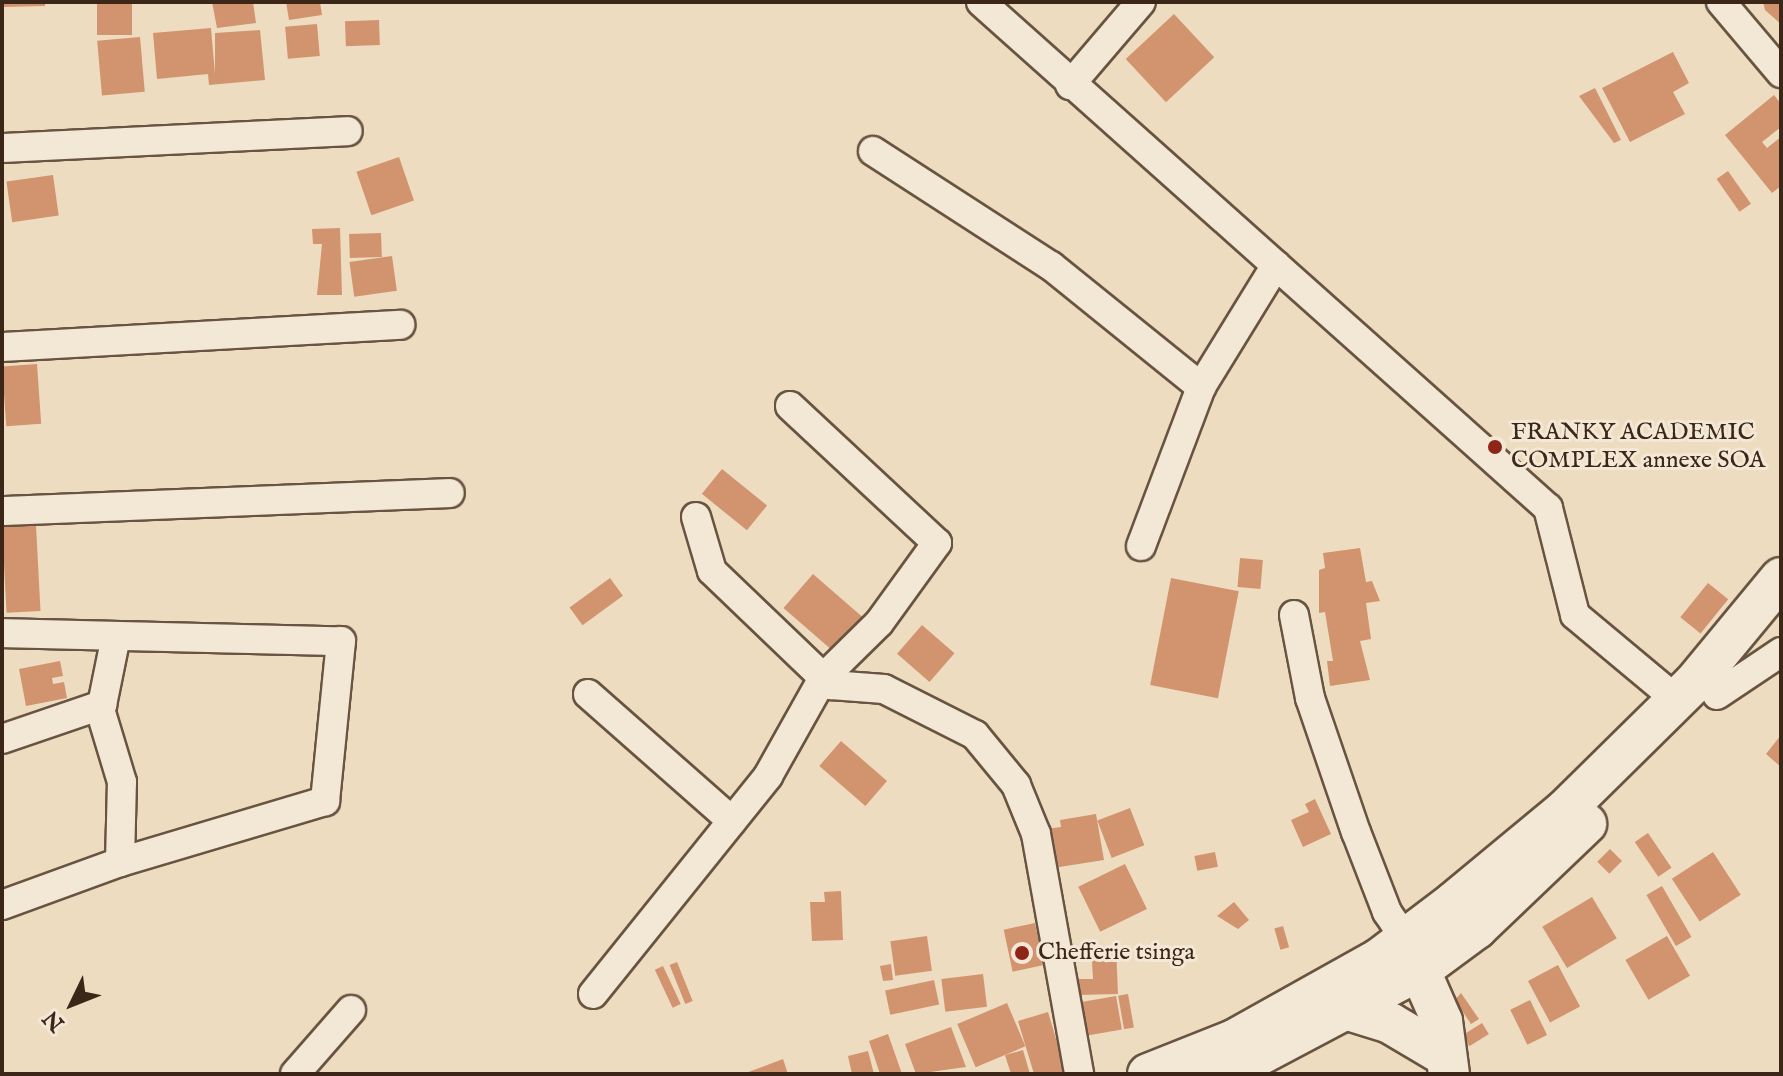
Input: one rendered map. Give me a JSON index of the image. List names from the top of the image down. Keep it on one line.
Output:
{"places":["FRANKY ACADEMIC COMPLEX annexe SOA","Chefferie tsinga"],"north":"bottom left"}
